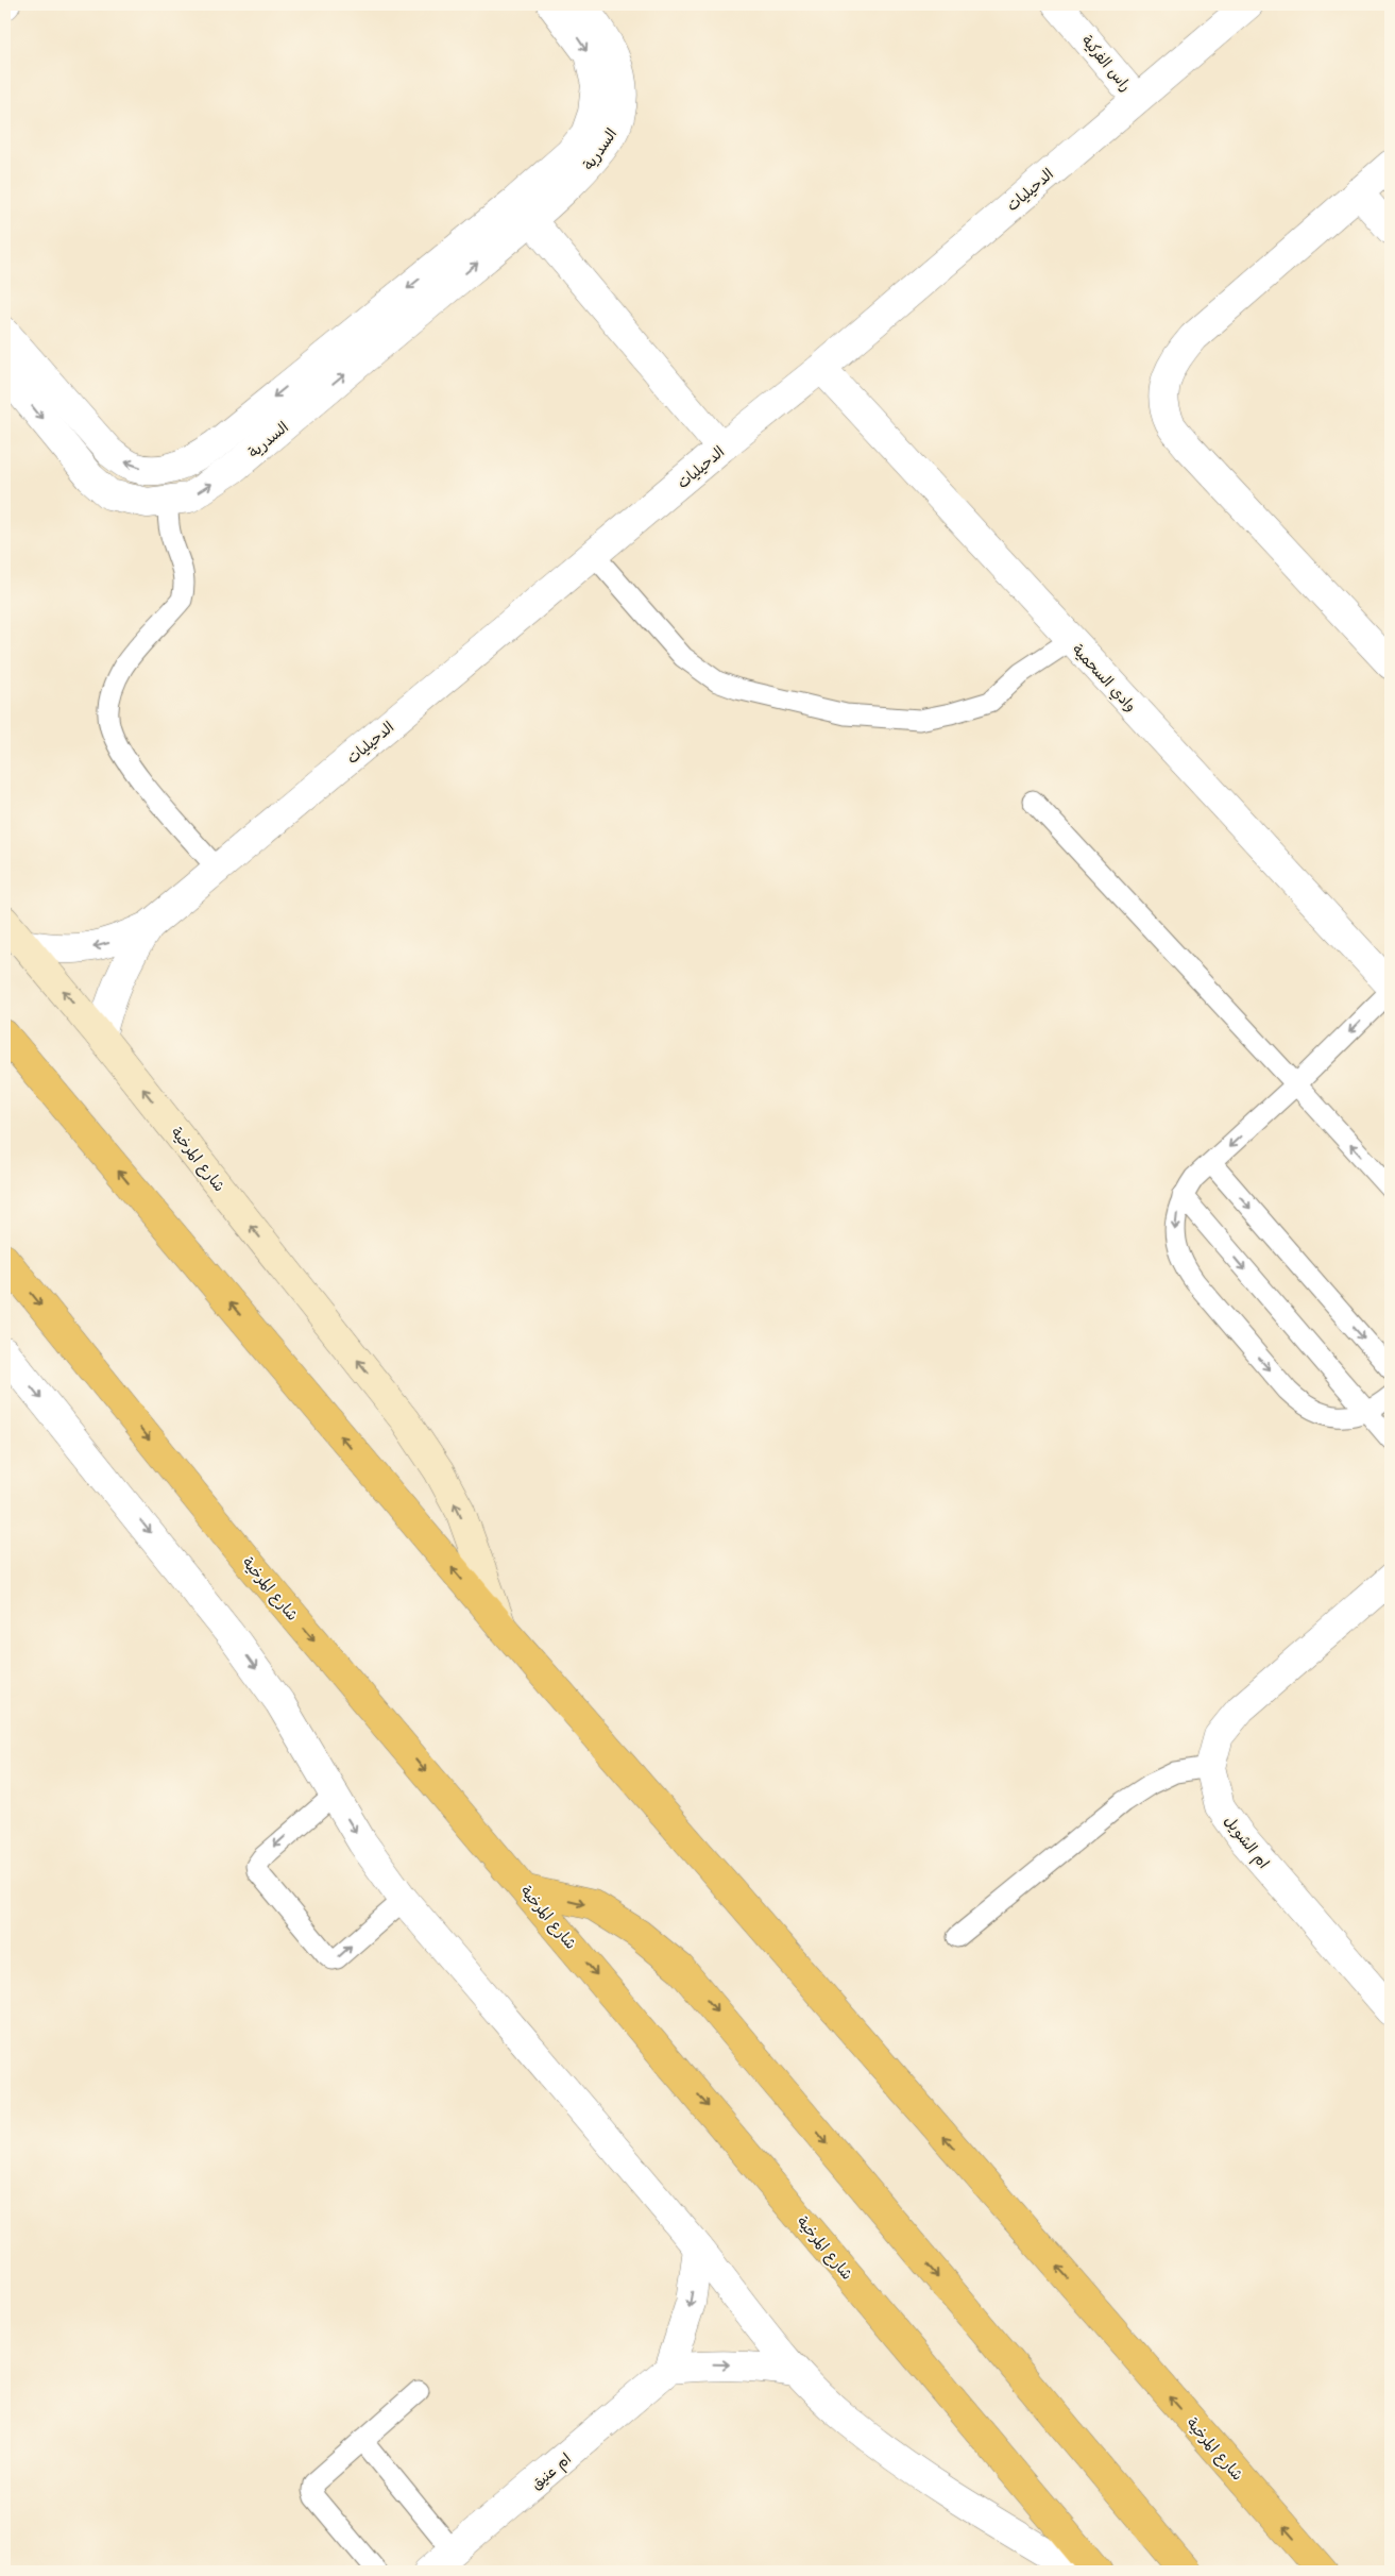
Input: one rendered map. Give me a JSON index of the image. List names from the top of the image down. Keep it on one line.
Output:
{"streets":{"highway":["شارع المرخية"],"street":["راس الفركية","السدرية","الدحيليات","وادي السحمية","ام الشويل","ام عنيق"]},"crossings":[["راس الفركية","الدحيليات"],["الدحيليات","وادي السحمية"],["الدحيليات","شارع المرخية"]]}
